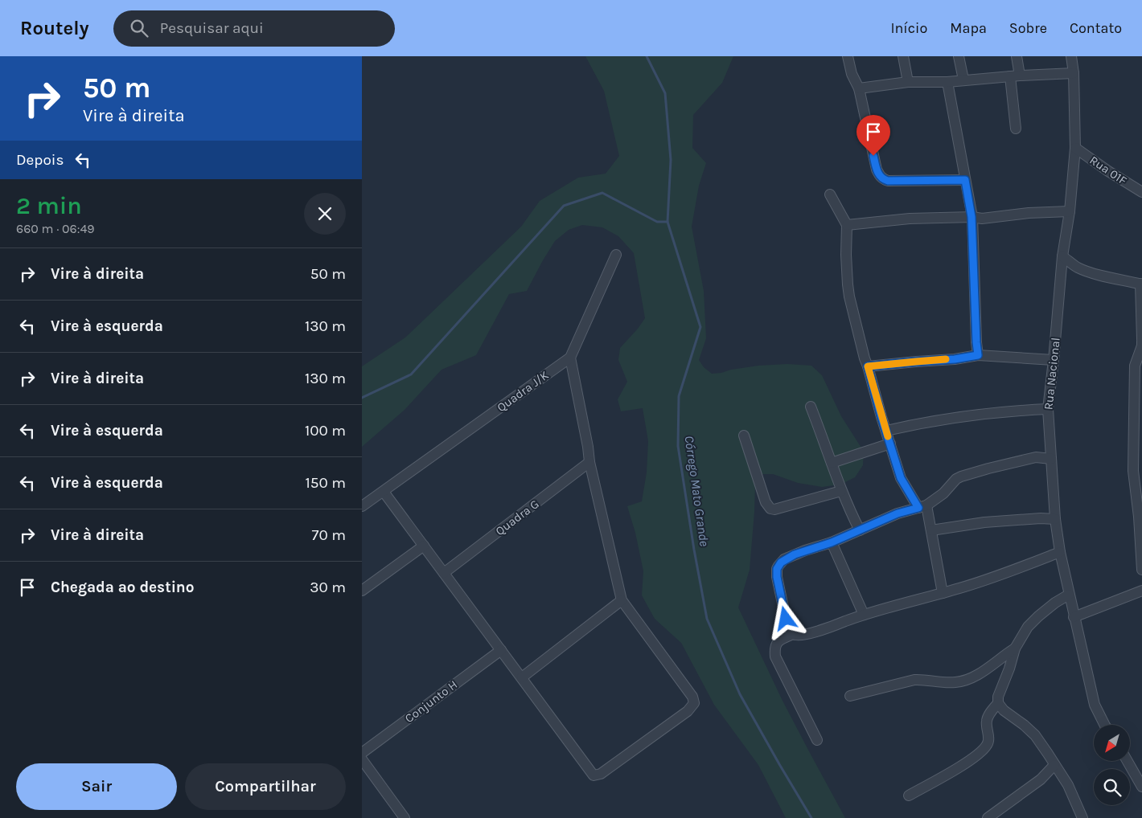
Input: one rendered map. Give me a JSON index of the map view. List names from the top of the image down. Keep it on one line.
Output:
{"streets":{"street":["Rua 01F","Rua Nacional","Quadra J/K","Quadra G","Conjunto H"]},"crossings":[["Rua 01F","Rua Nacional"]],"water":["Córrego Mato Grande"],"north":"bottom left","page":{"header":"Routely","search":"Pesquisar aqui","nav":["Início","Mapa","Sobre","Contato"],"turn":["50 m","Vire à direita"],"then":"Depois","heading":["2 min","660 m · 06:49"],"list":[{"name":"Vire à direita","value":"50 m"},{"name":"Vire à esquerda","value":"130 m"},{"name":"Vire à direita","value":"130 m"},{"name":"Vire à esquerda","value":"100 m"},{"name":"Vire à esquerda","value":"150 m"},{"name":"Vire à direita","value":"70 m"},{"name":"Chegada ao destino","value":"30 m"}],"buttons":["Sair","Compartilhar"]}}
